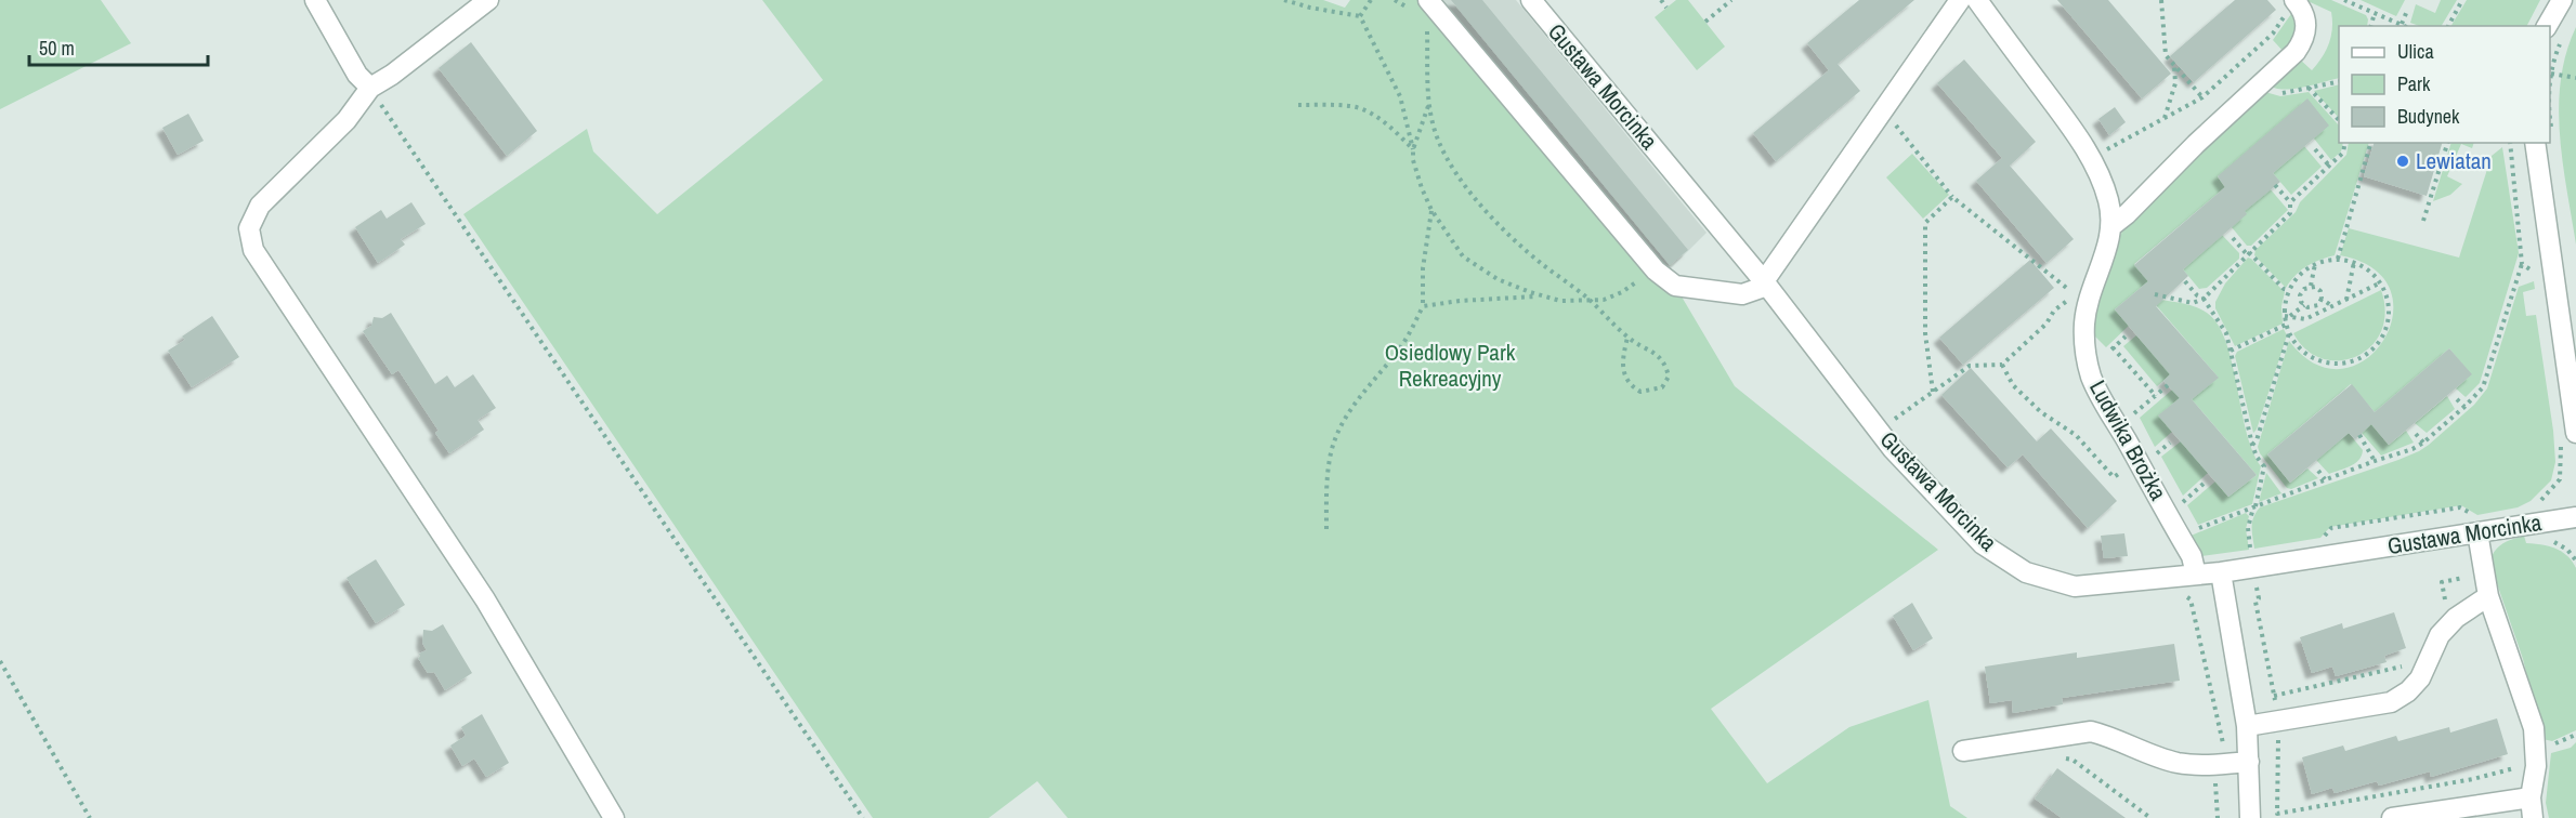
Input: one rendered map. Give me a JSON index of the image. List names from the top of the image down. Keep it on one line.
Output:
{"streets":{"street":["Gustawa Morcinka","Ludwika Brożka"]},"crossings":[["Gustawa Morcinka","Ludwika Brożka"]],"parks":["Osiedlowy Park Rekreacyjny"],"places":["Lewiatan"],"legend":["Ulica","Park","Budynek"],"scale_bar":"50 m"}
